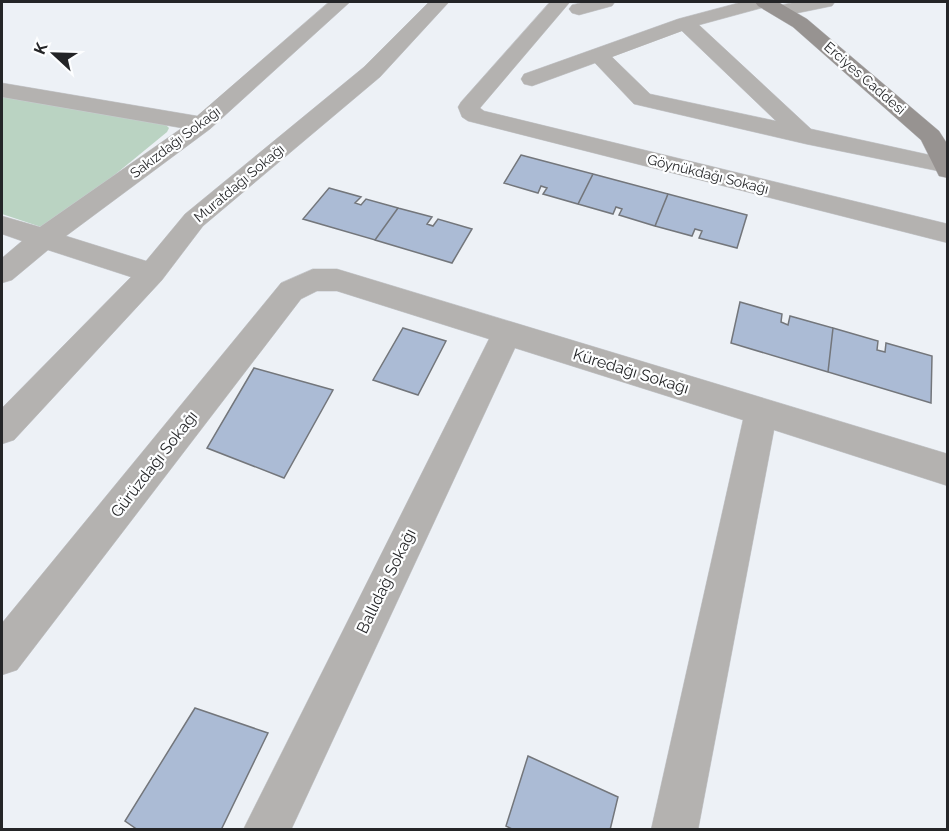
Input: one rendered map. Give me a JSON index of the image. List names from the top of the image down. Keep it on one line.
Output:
{"streets":{"street":["Erciyes Caddesi","Sakızdağı Sokağı","Göynükdağı Sokağı","Muratdağı Sokağı","Küredağı Sokağı","Gürüzdağı Sokağı","Ballıdağ Sokağı"]},"crossings":[["Küredağı Sokağı","Gürüzdağı Sokağı"],["Küredağı Sokağı","Ballıdağ Sokağı"]],"north":"left"}
